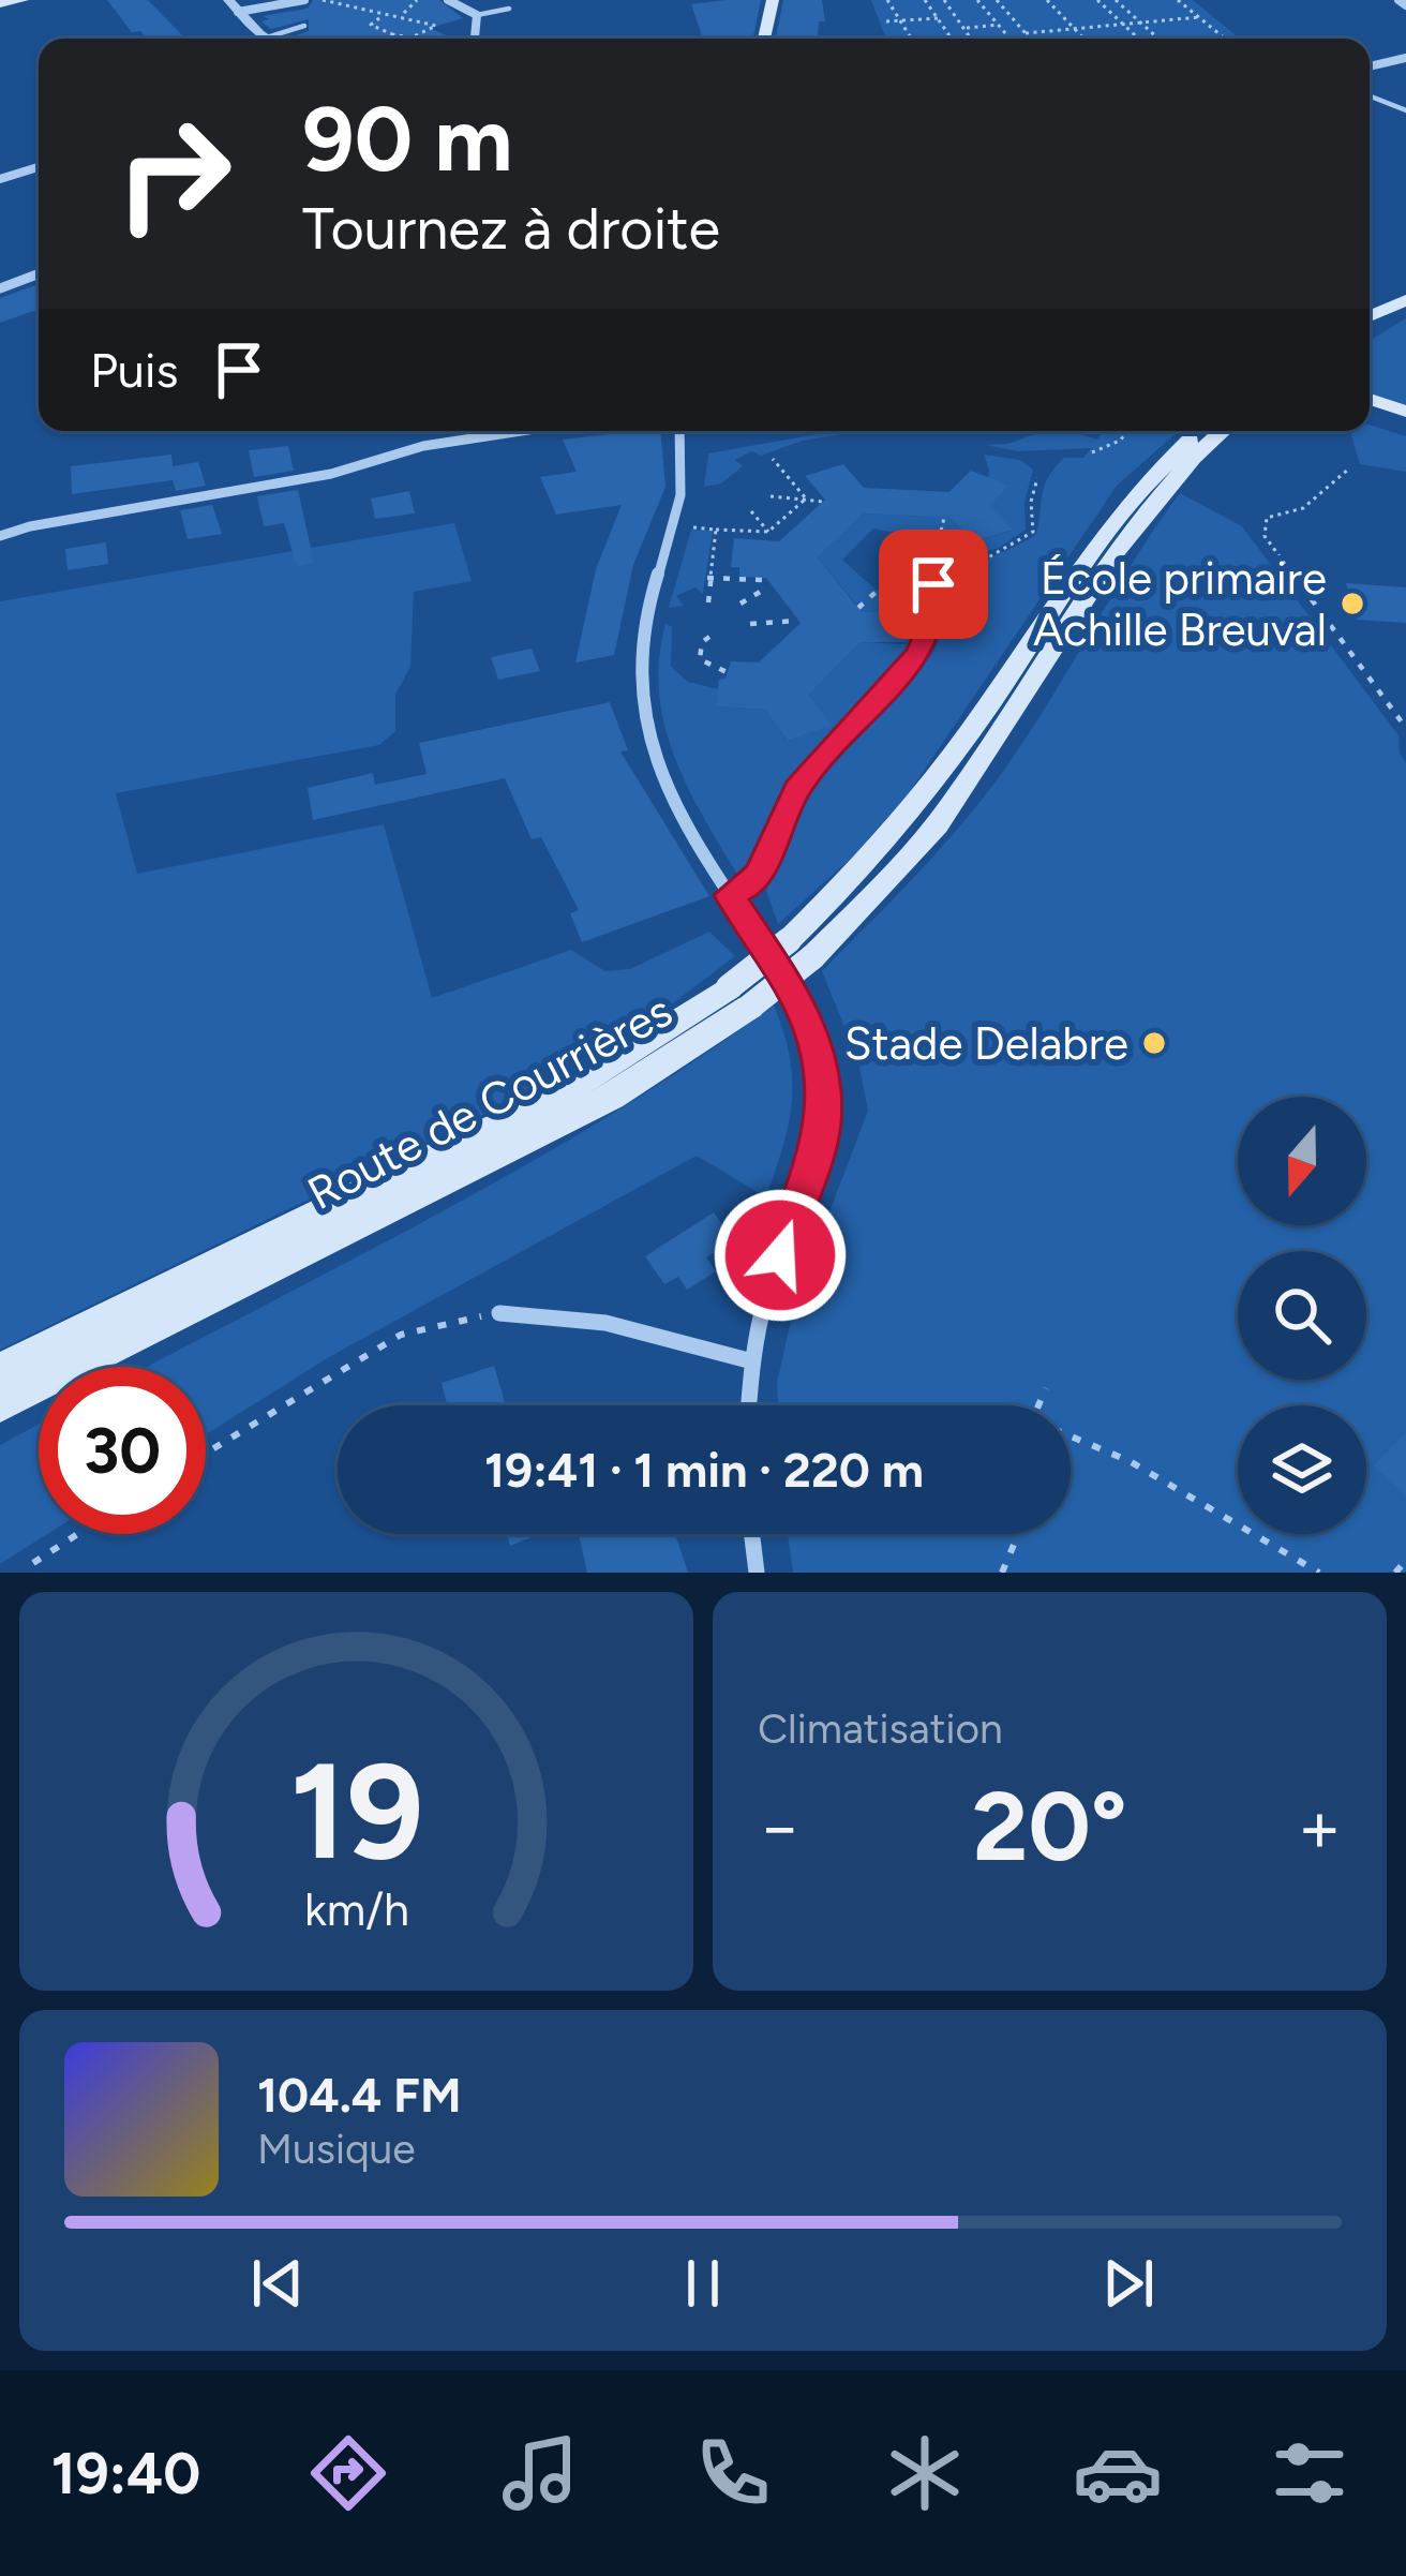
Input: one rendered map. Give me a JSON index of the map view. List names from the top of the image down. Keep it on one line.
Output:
{"streets":{"main road":["Route de Courrières"]},"places":["École primaire Achille Breuval","Stade Delabre"],"north":"bottom","page":{"turn":["90 m","Tournez à droite"],"then":"Puis","limit":"30","trip":"19:41 · 1 min · 220 m","tile":"Climatisation","heat":["−","20°","+"],"song":["104.4 FM","Musique"],"tabs":"19:40","gauge":["19","km/h"]}}
